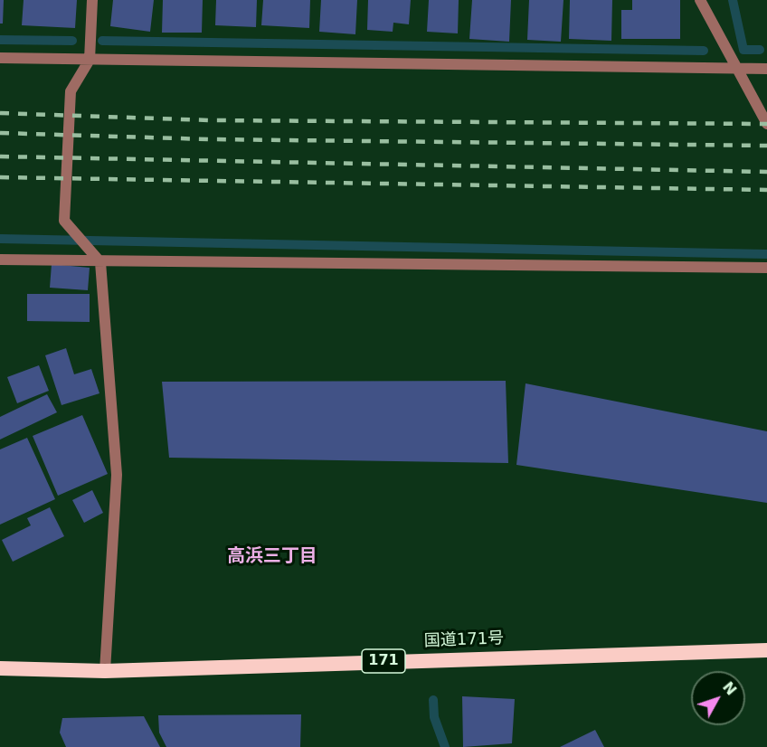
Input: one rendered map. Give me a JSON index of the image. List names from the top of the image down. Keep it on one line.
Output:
{"streets":{"highway":["国道171号","171"]},"districts":["高浜三丁目"],"north":"top right"}
